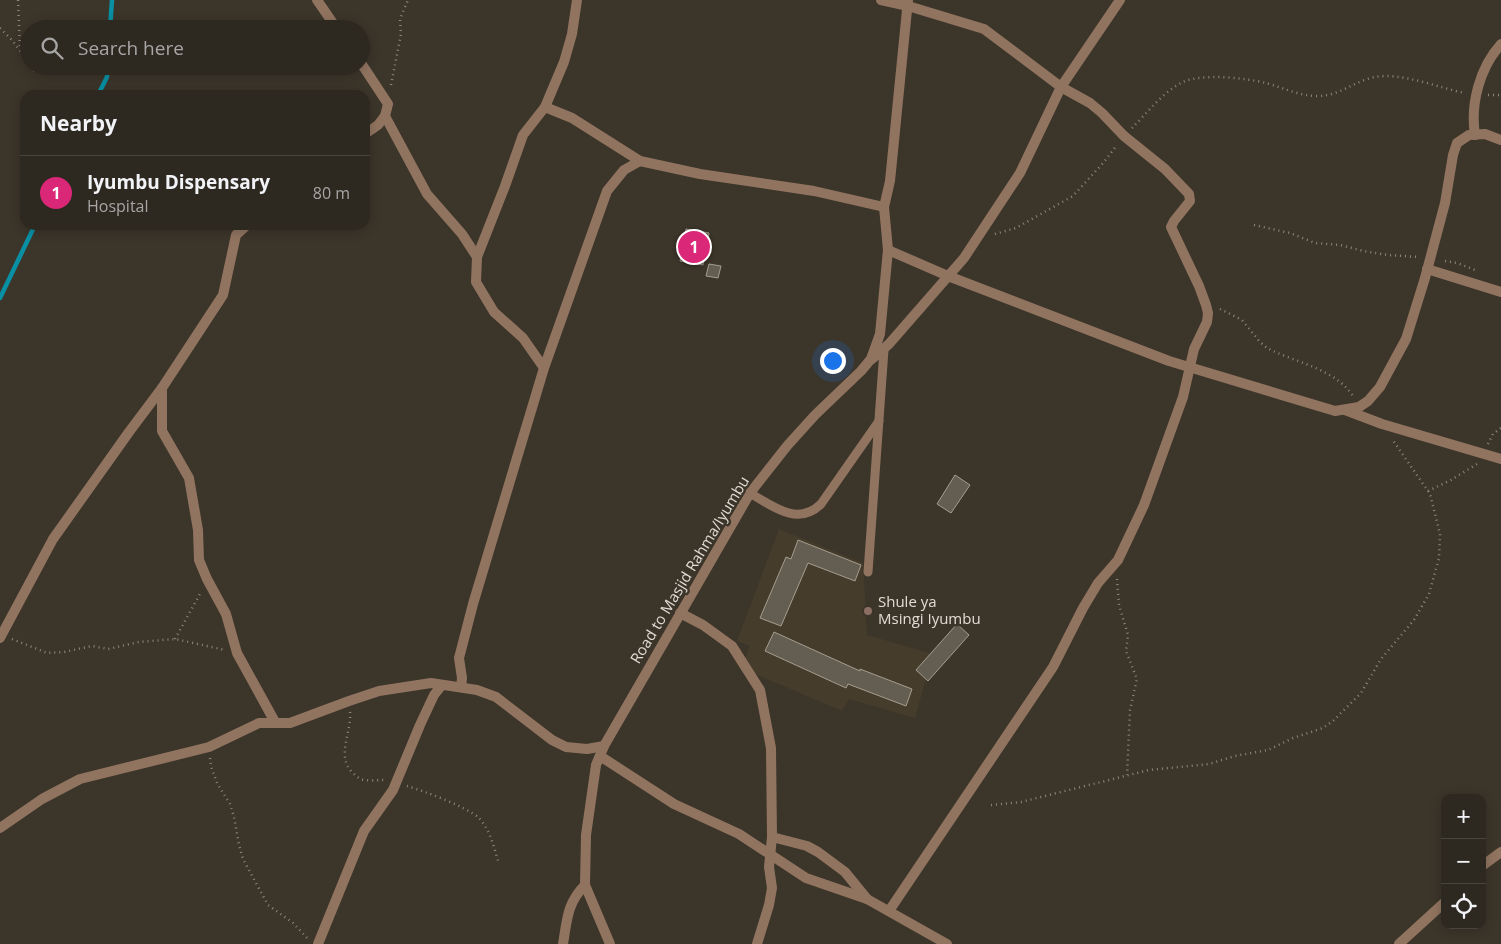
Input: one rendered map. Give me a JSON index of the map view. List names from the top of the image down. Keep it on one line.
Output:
{"streets":{"street":["Road to Masjid Rahma/Iyumbu"]},"places":["Shule ya Msingi Iyumbu"],"page":{"search":"Search here","heading":"Nearby","list":[{"mark":"1","name":"Iyumbu Dispensary","note":"Hospital","value":"80 m"}],"pins":"1","map_buttons":["+","−"]}}
